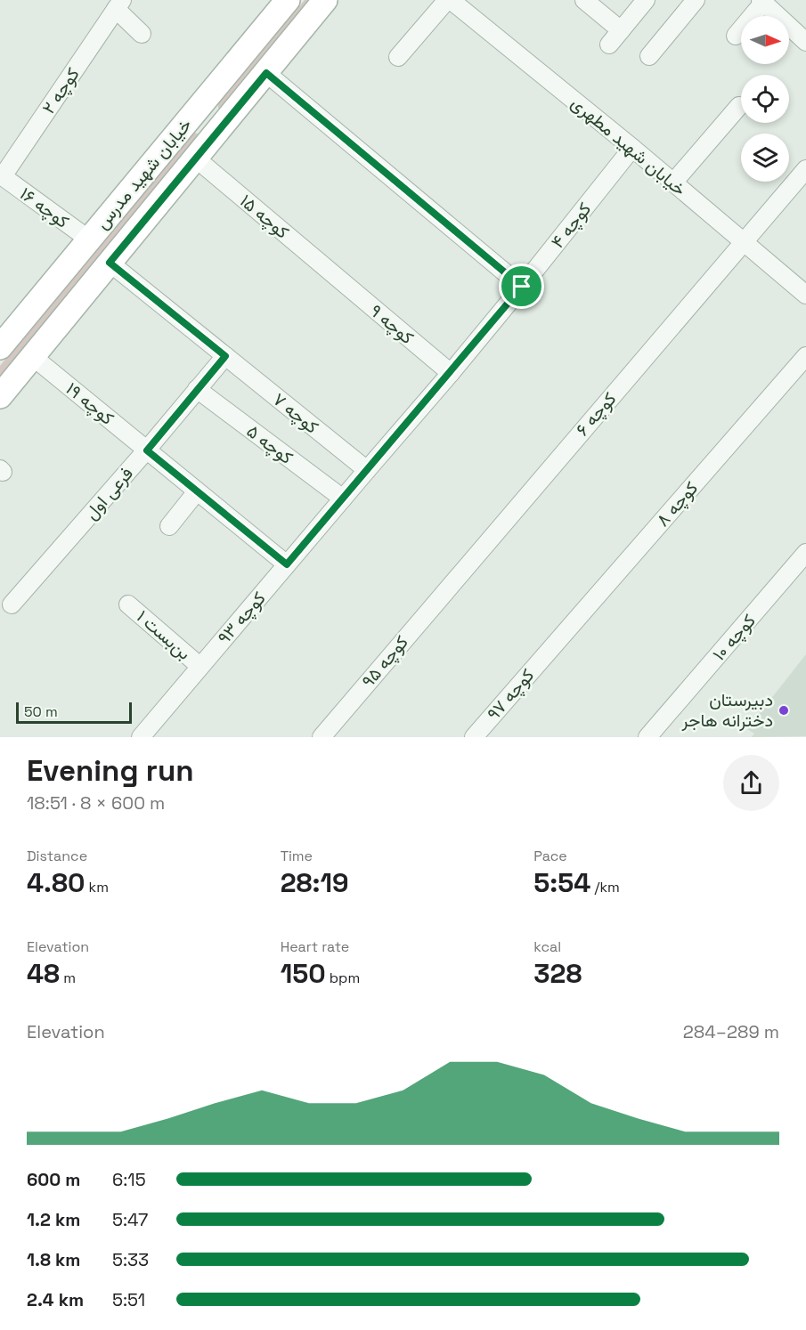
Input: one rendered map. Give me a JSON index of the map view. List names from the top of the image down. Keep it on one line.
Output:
{"streets":{"main road":["خیابان شهید مدرس"],"street":["کوچه ۲","خیابان شهید مطهری","کوچه ۱۶","کوچه ۱۵","کوچه ۴","کوچه ۹","کوچه ۱۹","کوچه ۷","کوچه ۶","کوچه ۵","فرعی اول","کوچه ۸","کوچه ۹۳","بن‌بست ۱","کوچه ۱۰","کوچه ۹۵","کوچه ۹۷"]},"crossings":[["کوچه ۲","کوچه ۱۶"],["خیابان شهید مطهری","کوچه ۴"],["خیابان شهید مطهری","کوچه ۶"],["خیابان شهید مدرس","کوچه ۱۶"],["خیابان شهید مدرس","کوچه ۱۵"],["خیابان شهید مدرس","کوچه ۱۹"],["خیابان شهید مدرس","کوچه ۷"],["کوچه ۱۵","کوچه ۹"],["کوچه ۴","کوچه ۹"],["کوچه ۴","کوچه ۷"],["کوچه ۴","کوچه ۵"],["کوچه ۴","کوچه ۹۳"],["کوچه ۱۹","فرعی اول"],["کوچه ۱۹","کوچه ۹۳"],["کوچه ۷","فرعی اول"],["کوچه ۶","کوچه ۹۵"],["کوچه ۵","فرعی اول"],["کوچه ۵","کوچه ۹۳"],["کوچه ۸","کوچه ۹۷"],["کوچه ۹۳","بن‌بست ۱"]],"places":["دبیرستان دخترانه هاجر"],"scale_bar":"50 m","north":"right","page":{"scale":"50 m","heading":["Evening run","18:51 · 8 × 600 m"],"stats":[["Distance","4.80 km"],["Time","28:19"],["Pace","5:54 /km"],["Elevation","48 m"],["Heart rate","150 bpm"],["kcal","328"]],"chart":["Elevation","284–289 m"],"list":[{"name":"600 m","note":"6:15"},{"name":"1.2 km","note":"5:47"},{"name":"1.8 km","note":"5:33"},{"name":"2.4 km","note":"5:51"}]}}
